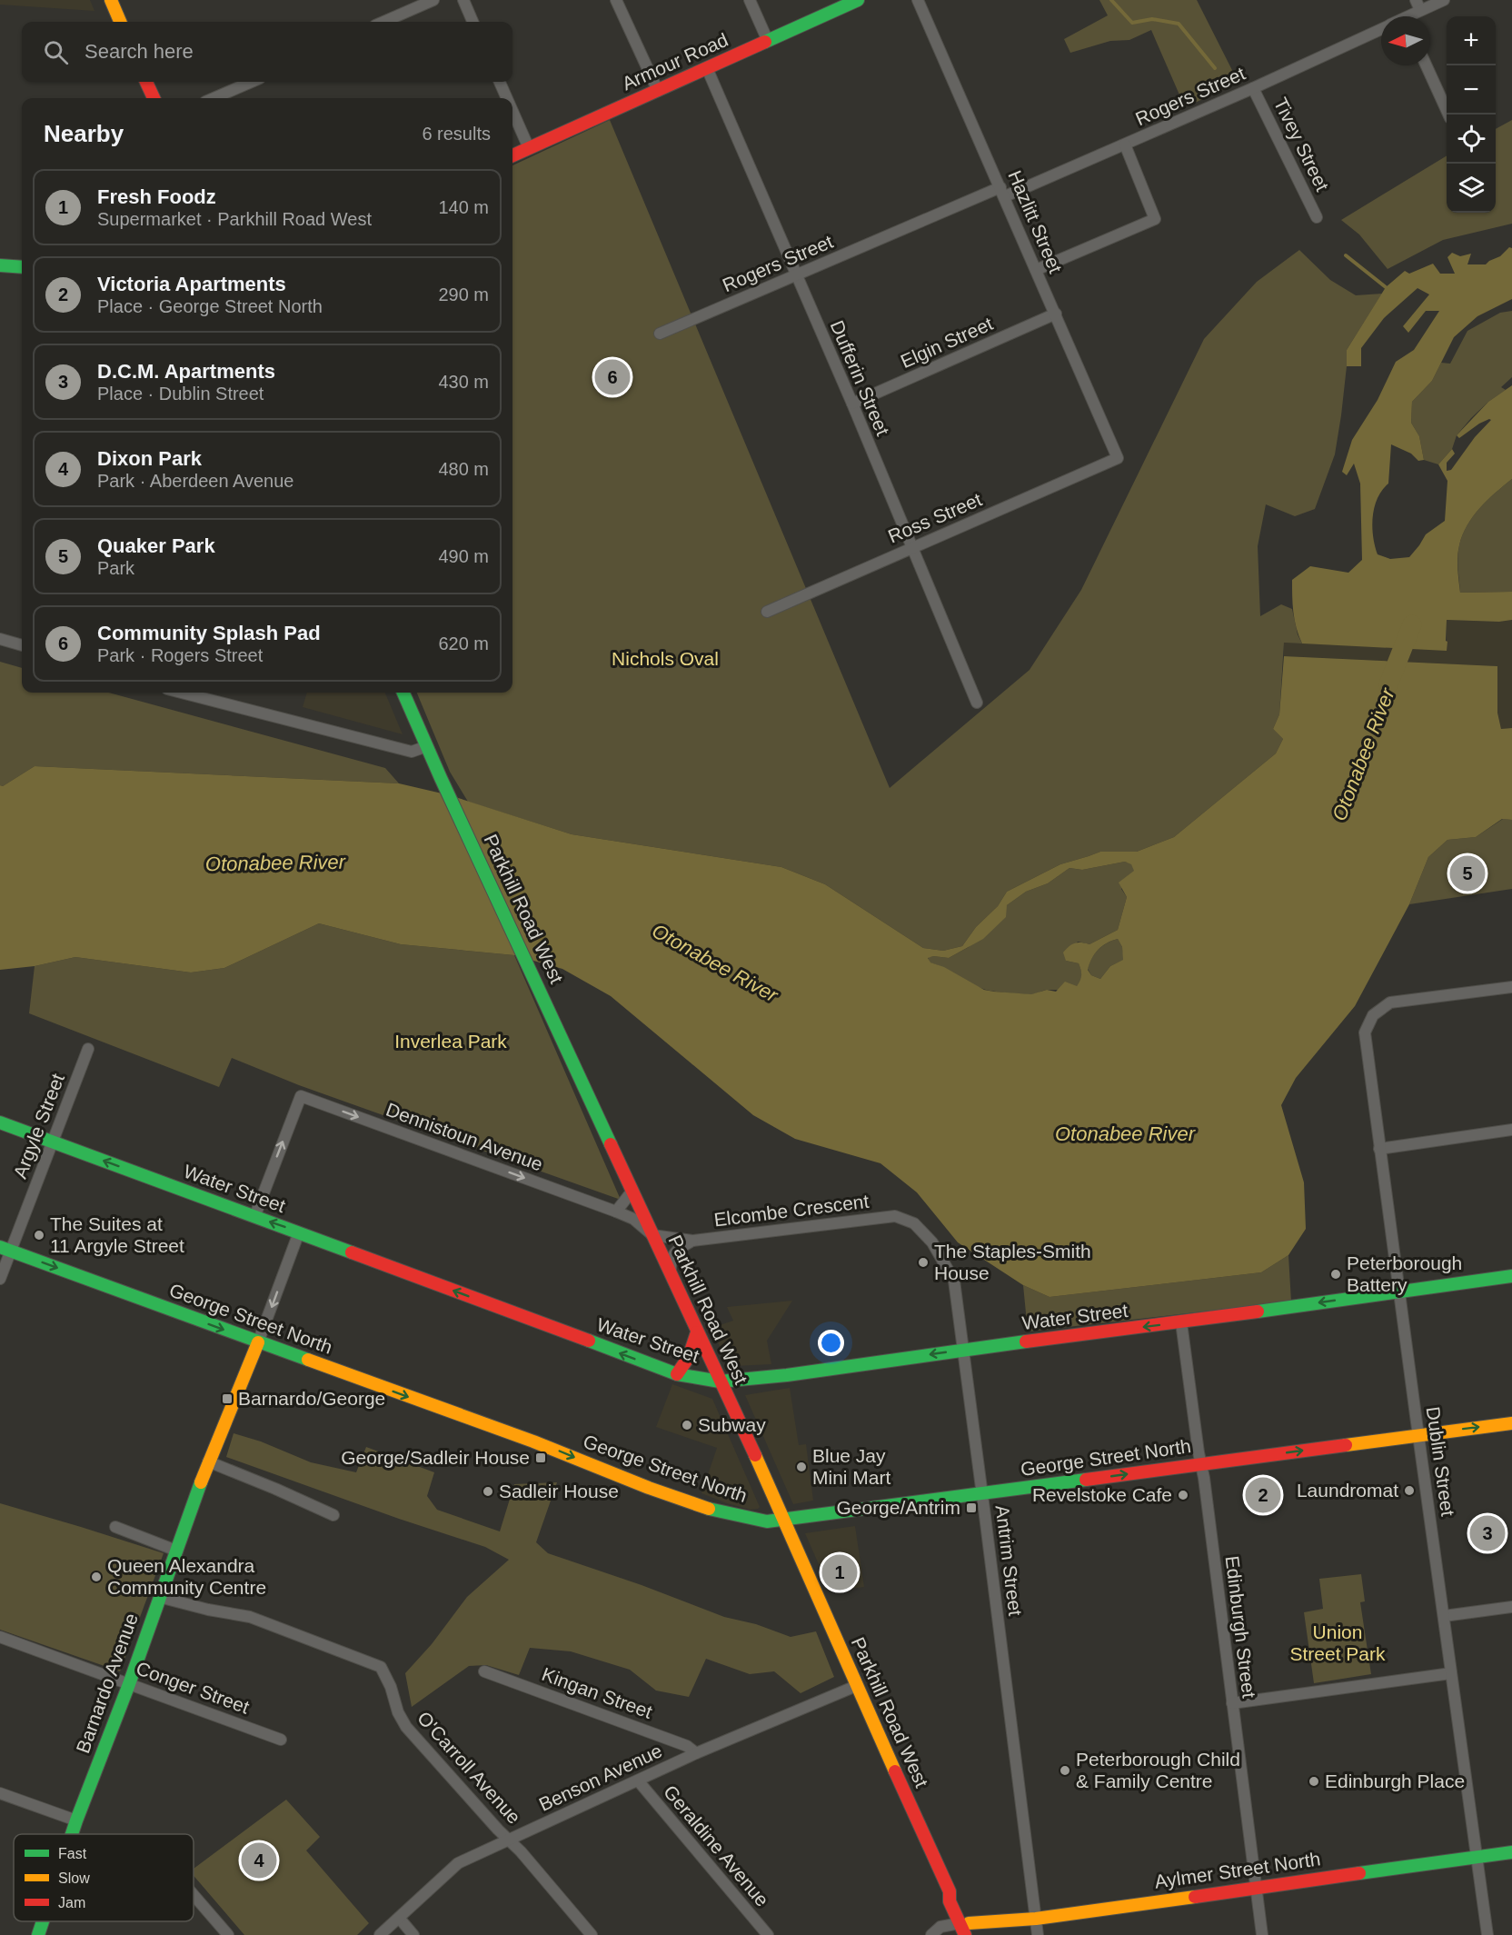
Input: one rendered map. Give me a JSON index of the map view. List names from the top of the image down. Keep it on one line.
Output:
{"streets":{"main road":["Armour Road","Parkhill Road West","Water Street","George Street North","Barnardo Avenue","Aylmer Street North"],"street":["Rogers Street","Tivey Street","Hazlitt Street","Elgin Street","Dufferin Street","Ross Street","Argyle Street","Dennistoun Avenue","Elcombe Crescent","Dublin Street","Antrim Street","Edinburgh Street","Conger Street","Kingan Street","O'Carroll Avenue","Benson Avenue","Geraldine Avenue"]},"crossings":[["Armour Road","Dufferin Street"],["Rogers Street","Tivey Street"],["Rogers Street","Hazlitt Street"],["Rogers Street","Dufferin Street"],["Hazlitt Street","Elgin Street"],["Hazlitt Street","Ross Street"],["Elgin Street","Dufferin Street"],["Dufferin Street","Ross Street"],["Parkhill Road West","Dennistoun Avenue"],["Parkhill Road West","Water Street"],["Parkhill Road West","Elcombe Crescent"],["Parkhill Road West","George Street North"],["Parkhill Road West","Benson Avenue"],["Parkhill Road West","Aylmer Street North"],["Argyle Street","Water Street"],["Argyle Street","George Street North"],["Dennistoun Avenue","Water Street"],["Dennistoun Avenue","Elcombe Crescent"],["Water Street","Dublin Street"],["Water Street","Antrim Street"],["Water Street","Edinburgh Street"],["Water Street","Barnardo Avenue"],["Elcombe Crescent","Antrim Street"],["George Street North","Dublin Street"],["George Street North","Antrim Street"],["George Street North","Edinburgh Street"],["George Street North","Barnardo Avenue"],["Dublin Street","Aylmer Street North"],["Antrim Street","Aylmer Street North"],["Edinburgh Street","Aylmer Street North"],["Barnardo Avenue","Conger Street"],["Barnardo Avenue","O'Carroll Avenue"],["Kingan Street","Benson Avenue"],["O'Carroll Avenue","Benson Avenue"],["Benson Avenue","Geraldine Avenue"]],"one_way":["Water Street","George Street North"],"water":["Otonabee River"],"parks":["Nichols Oval","Inverlea Park","Union Street Park"],"places":{"other":["The Suites at 11 Argyle Street","The Staples-Smith House","Peterborough Battery","Subway","Blue Jay Mini Mart","Laundromat","Sadleir House","Revelstoke Cafe","Queen Alexandra Community Centre","Peterborough Child & Family Centre","Edinburgh Place"],"transit":["Barnardo/George","George/Sadleir House","George/Antrim"]},"legend":["Fast","Slow","Jam"],"north":"left","page":{"map_buttons":["+","−"],"search":"Search here","heading":["Nearby","6 results"],"list":[{"mark":"1","name":"Fresh Foodz","note":"Supermarket · Parkhill Road West","value":"140 m"},{"mark":"2","name":"Victoria Apartments","note":"Place · George Street North","value":"290 m"},{"mark":"3","name":"D.C.M. Apartments","note":"Place · Dublin Street","value":"430 m"},{"mark":"4","name":"Dixon Park","note":"Park · Aberdeen Avenue","value":"480 m"},{"mark":"5","name":"Quaker Park","note":"Park","value":"490 m"},{"mark":"6","name":"Community Splash Pad","note":"Park · Rogers Street","value":"620 m"}],"pins":["6","5","2","3","1","4"]}}
